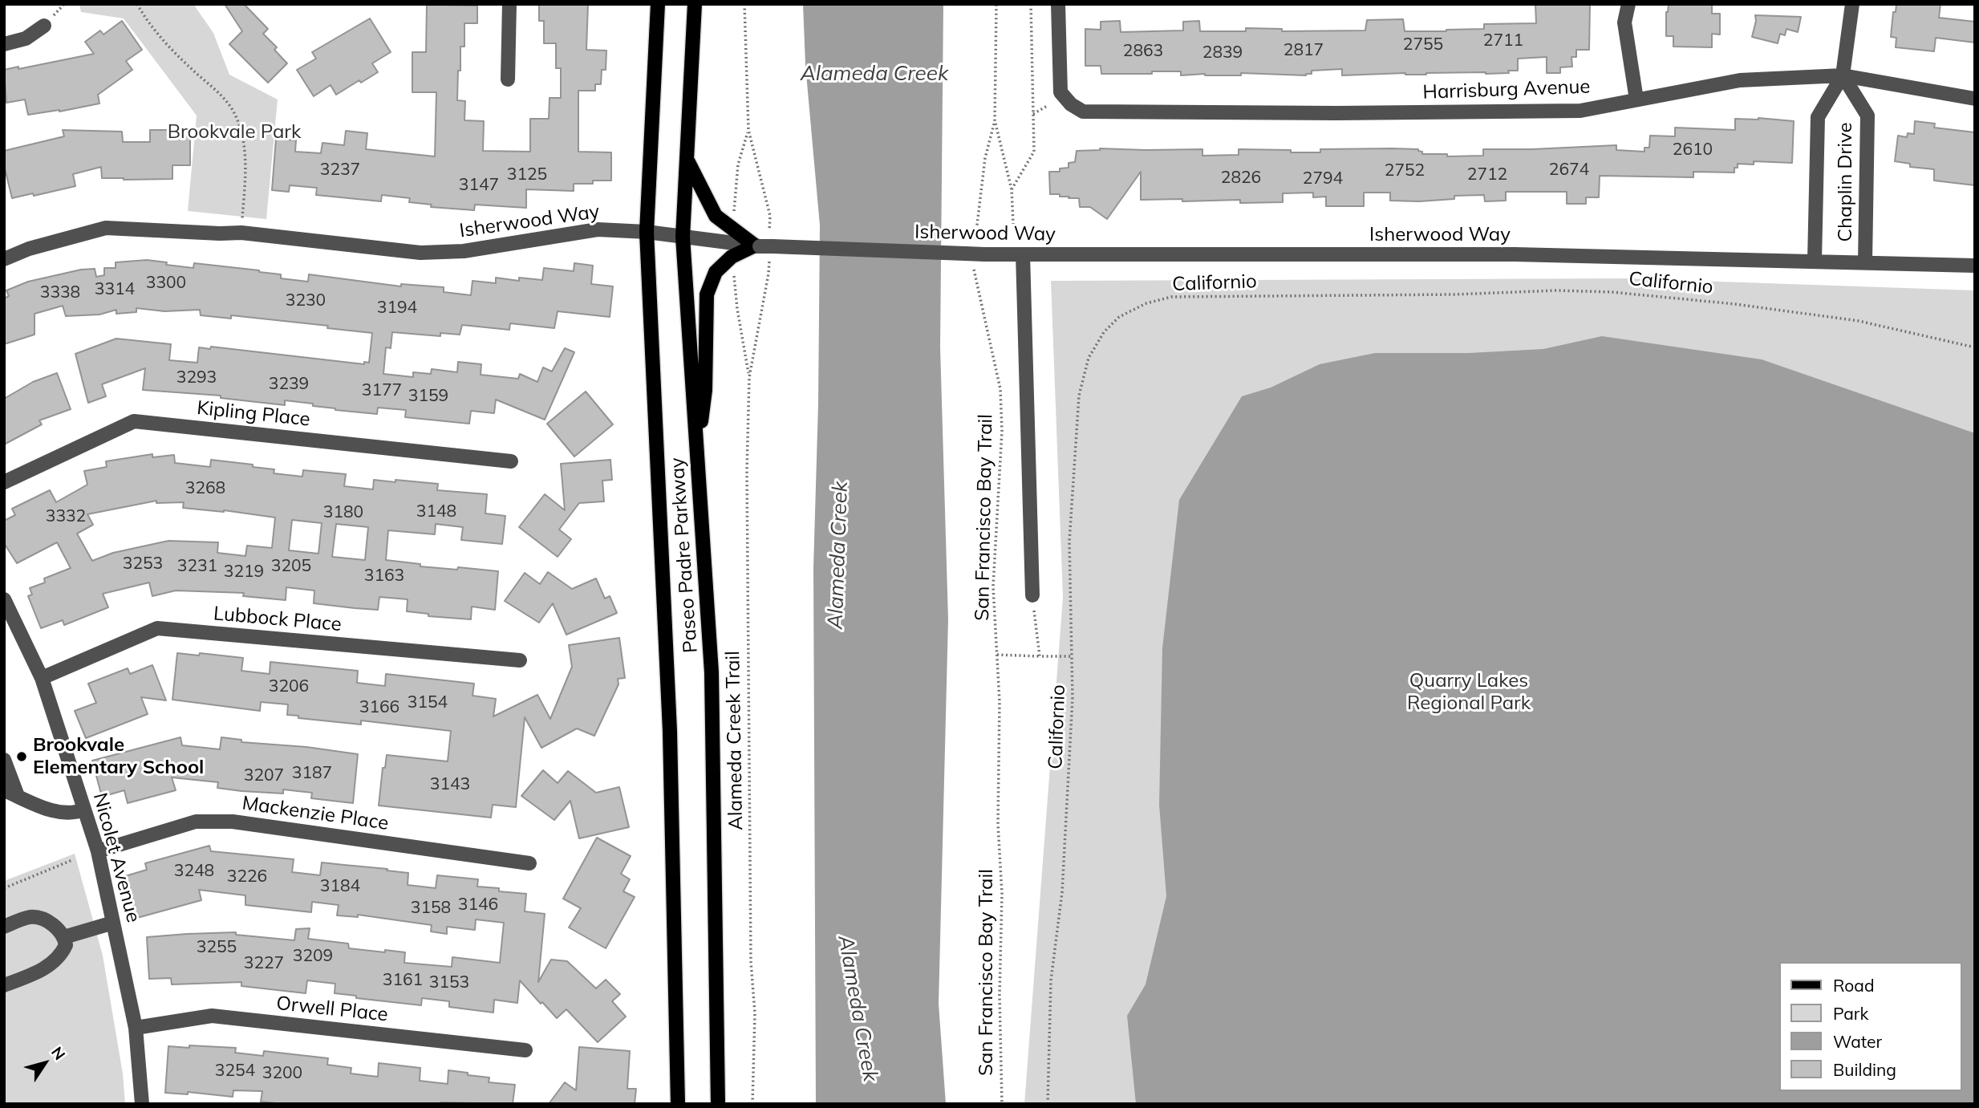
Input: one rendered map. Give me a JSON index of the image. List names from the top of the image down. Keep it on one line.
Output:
{"streets":{"main road":["Paseo Padre Parkway"],"street":["Harrisburg Avenue","Chaplin Drive","Isherwood Way","Kipling Place","Lubbock Place","Mackenzie Place","Nicolet Avenue","Orwell Place"],"path":["Californio","San Francisco Bay Trail","Alameda Creek Trail"]},"crossings":[["Harrisburg Avenue","Chaplin Drive"],["Chaplin Drive","Isherwood Way"],["Isherwood Way","Paseo Padre Parkway"],["Lubbock Place","Nicolet Avenue"],["Mackenzie Place","Nicolet Avenue"],["Nicolet Avenue","Orwell Place"]],"water":["Alameda Creek"],"parks":["Brookvale Park","Quarry Lakes Regional Park"],"places":["Brookvale Elementary School"],"house_numbers":["2711","2755","2817","2863","2839","2610","3237","2674","2752","3125","2712","2826","2794","3147","3300","3314","3338","3230","3194","3293","3239","3177","3159","3268","3148","3180","3332","3253","3231","3205","3219","3163","3206","3154","3166","3187","3207","3143","3248","3226","3184","3146","3158","3255","3209","3227","3161","3153","3254","3200"],"legend":["Road","Park","Water","Building"],"north":"top right"}
